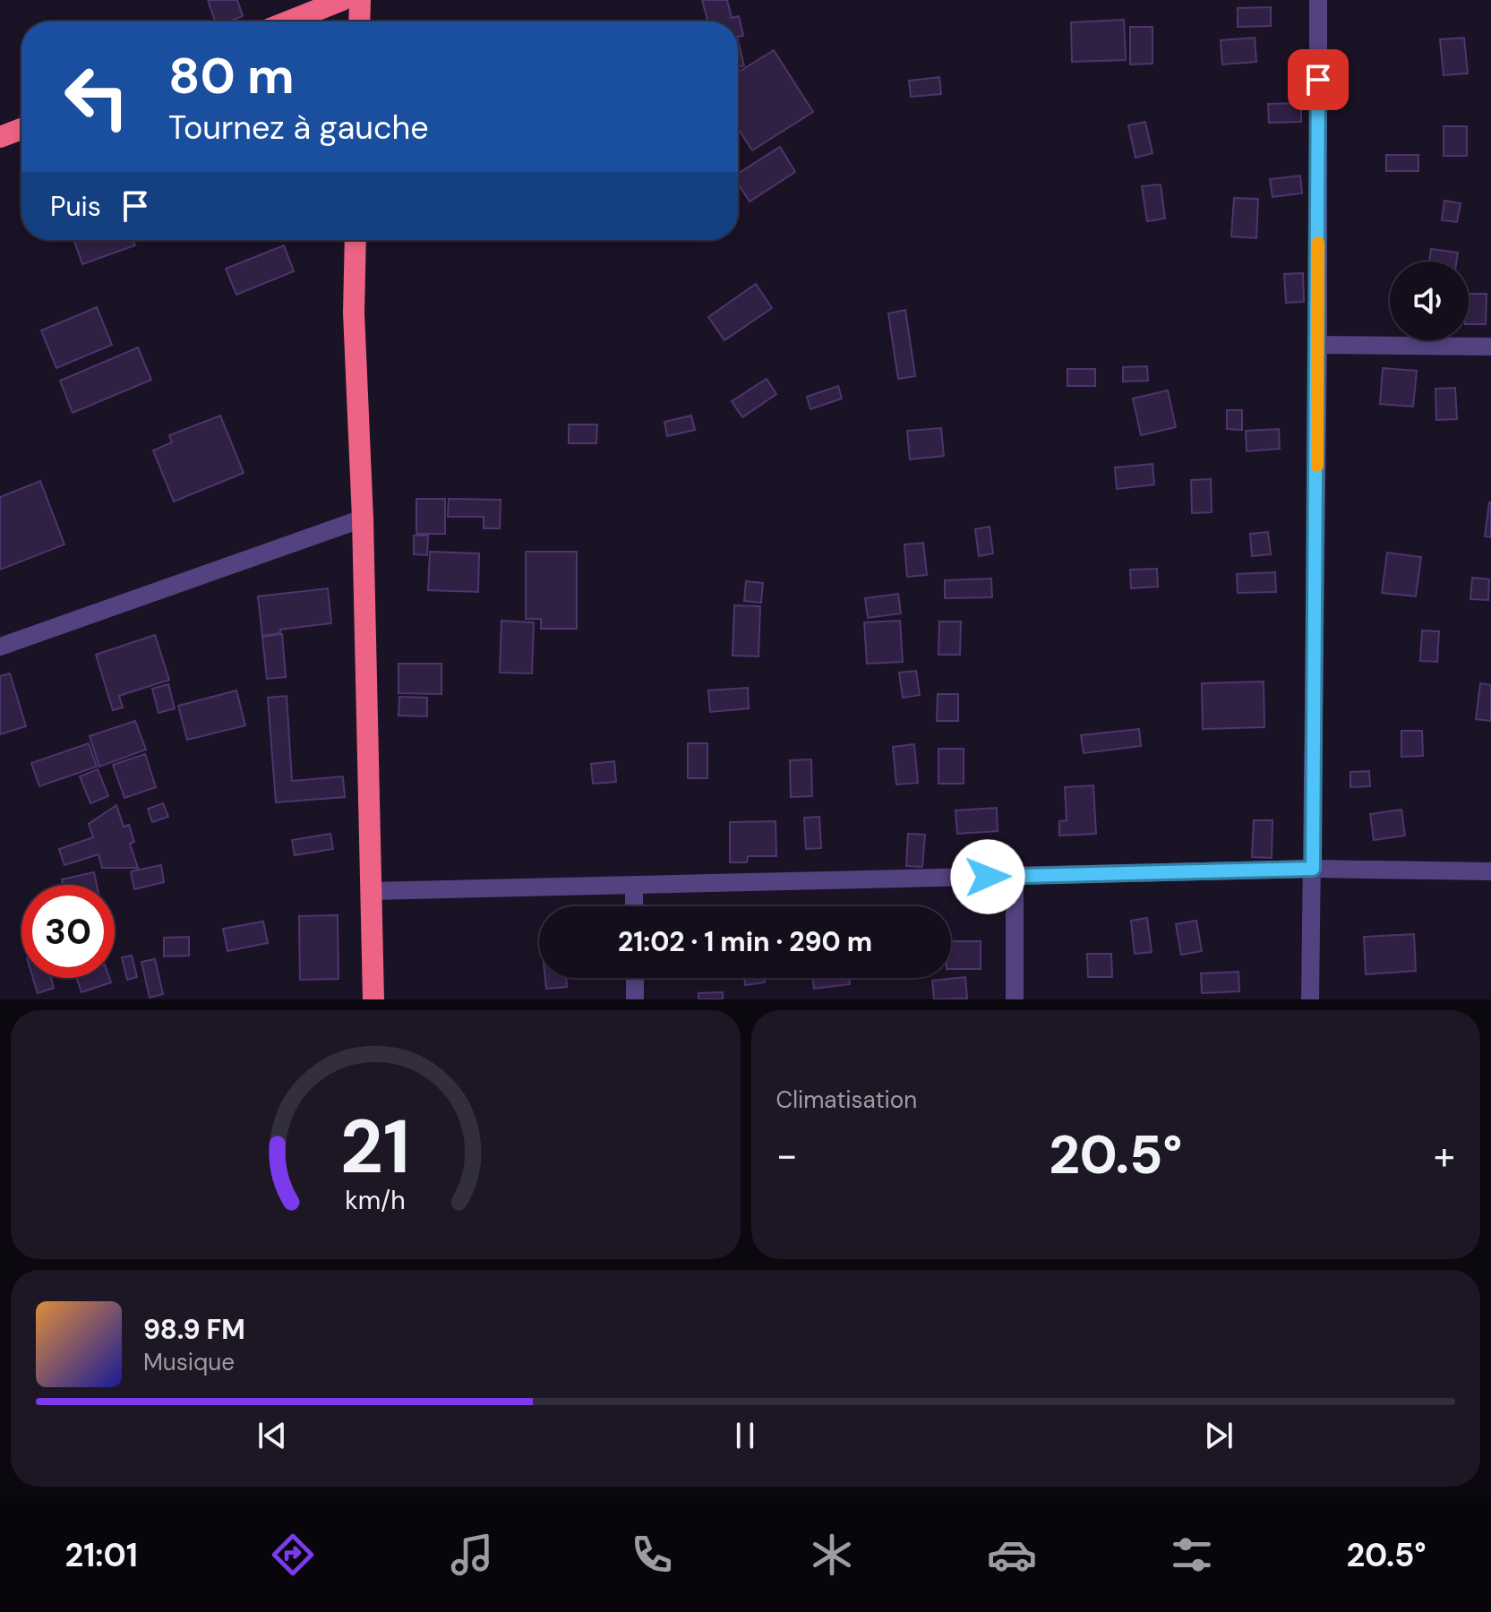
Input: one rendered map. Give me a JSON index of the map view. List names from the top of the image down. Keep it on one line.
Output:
{"page":{"turn":["80 m","Tournez à gauche"],"then":"Puis","limit":"30","trip":"21:02 · 1 min · 290 m","tile":"Climatisation","heat":["−","20.5°","+"],"song":["98.9 FM","Musique"],"tabs":["21:01","20.5°"],"gauge":["21","km/h"]}}
